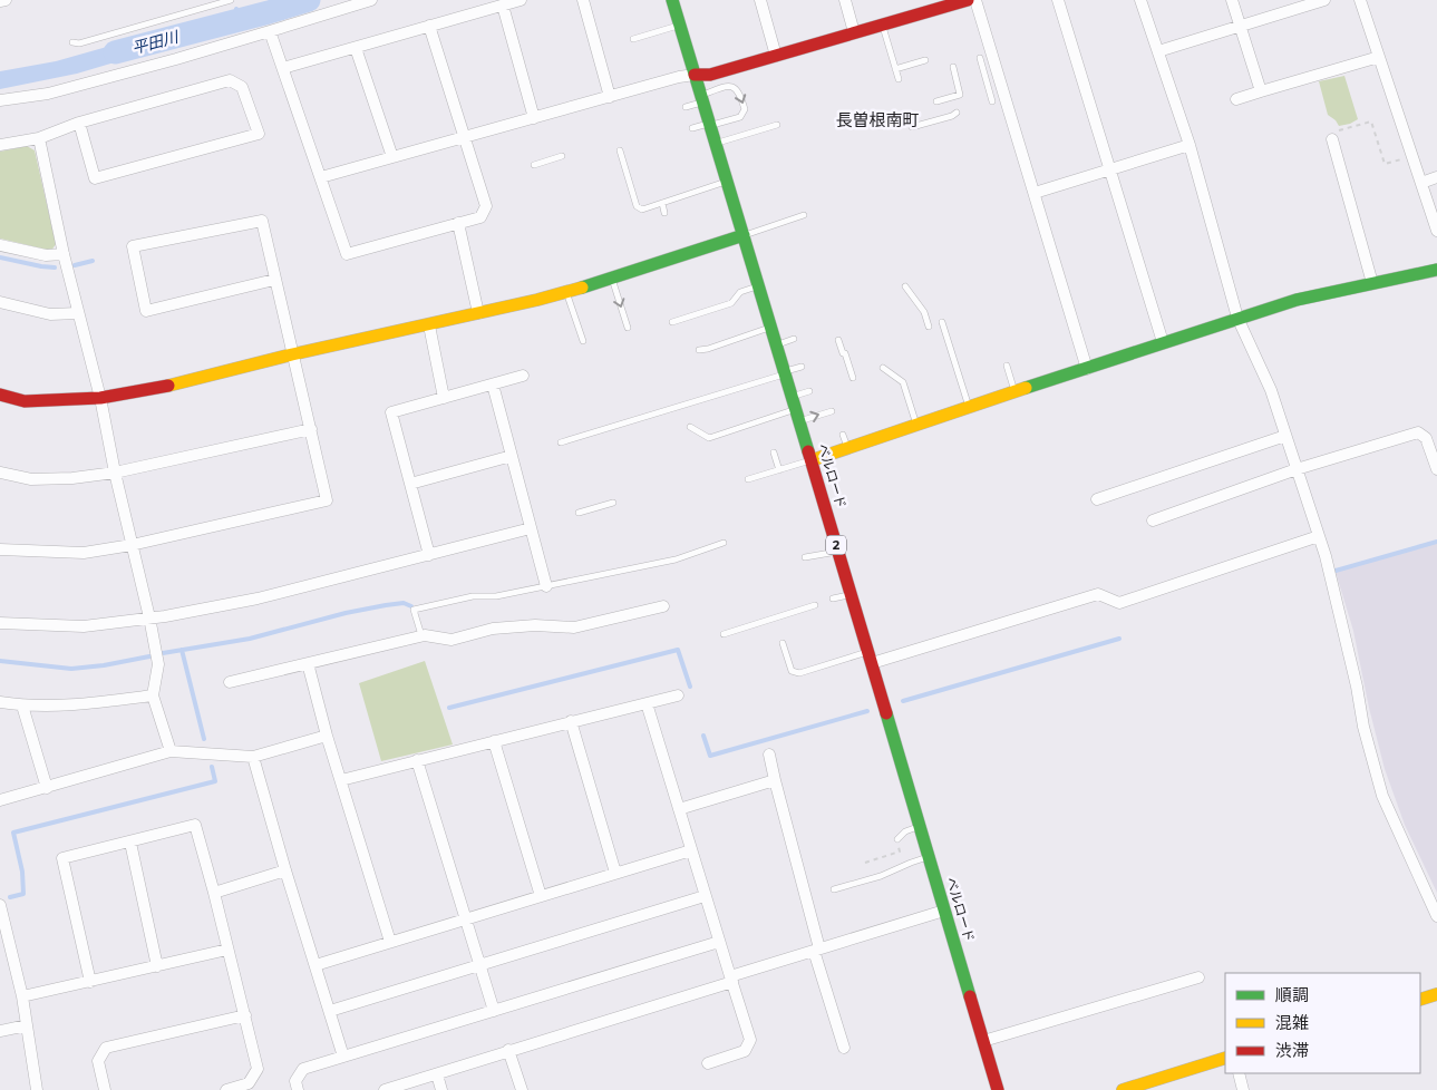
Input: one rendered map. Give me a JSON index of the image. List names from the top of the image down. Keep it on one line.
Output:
{"streets":{"street":["ベルロード","2"]},"districts":["長曽根南町"],"water":["平田川"],"legend":["順調","混雑","渋滞"]}
